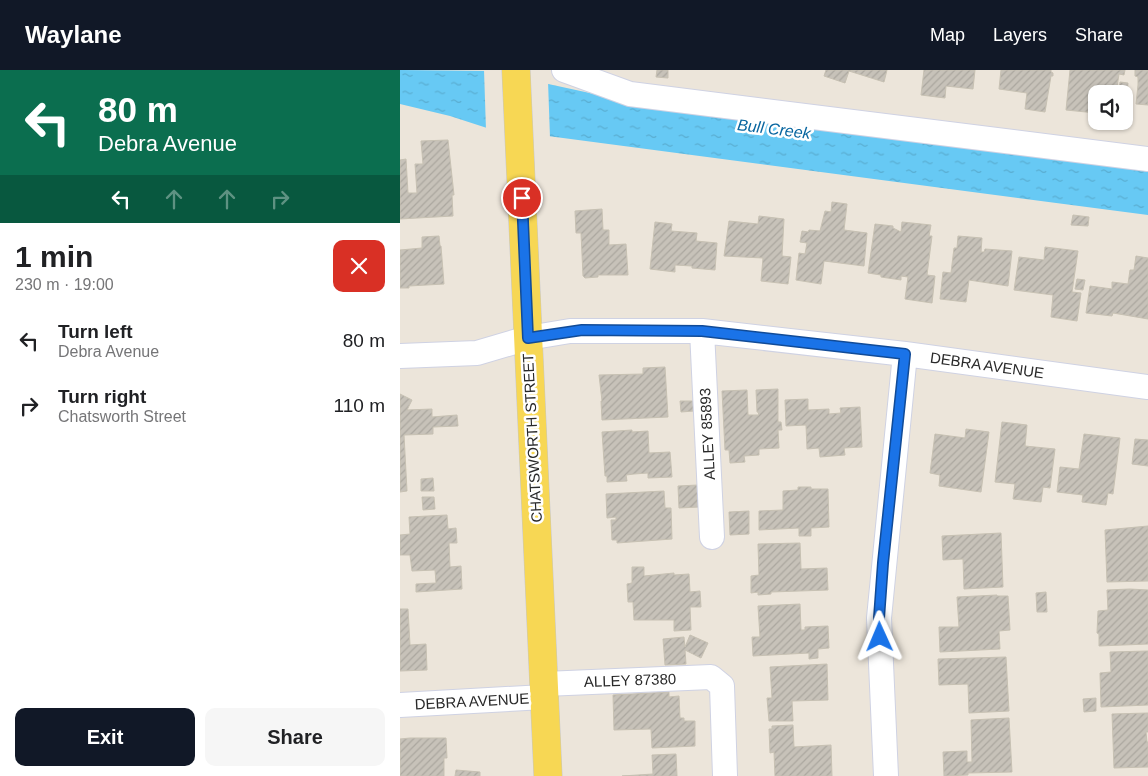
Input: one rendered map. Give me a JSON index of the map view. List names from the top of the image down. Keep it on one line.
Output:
{"streets":{"main road":["CHATSWORTH STREET"],"street":["DEBRA AVENUE","ALLEY 85893","ALLEY 87380"]},"crossings":[["DEBRA AVENUE","ALLEY 85893"],["DEBRA AVENUE","CHATSWORTH STREET"],["DEBRA AVENUE","ALLEY 87380"],["CHATSWORTH STREET","ALLEY 87380"]],"water":["Bull Creek"],"page":{"header":"Waylane","nav":["Map","Layers","Share"],"turn":["80 m","Debra Avenue"],"heading":["1 min","230 m · 19:00"],"list":[{"name":"Turn left","note":"Debra Avenue","value":"80 m"},{"name":"Turn right","note":"Chatsworth Street","value":"110 m"}],"buttons":["Exit","Share"]}}
